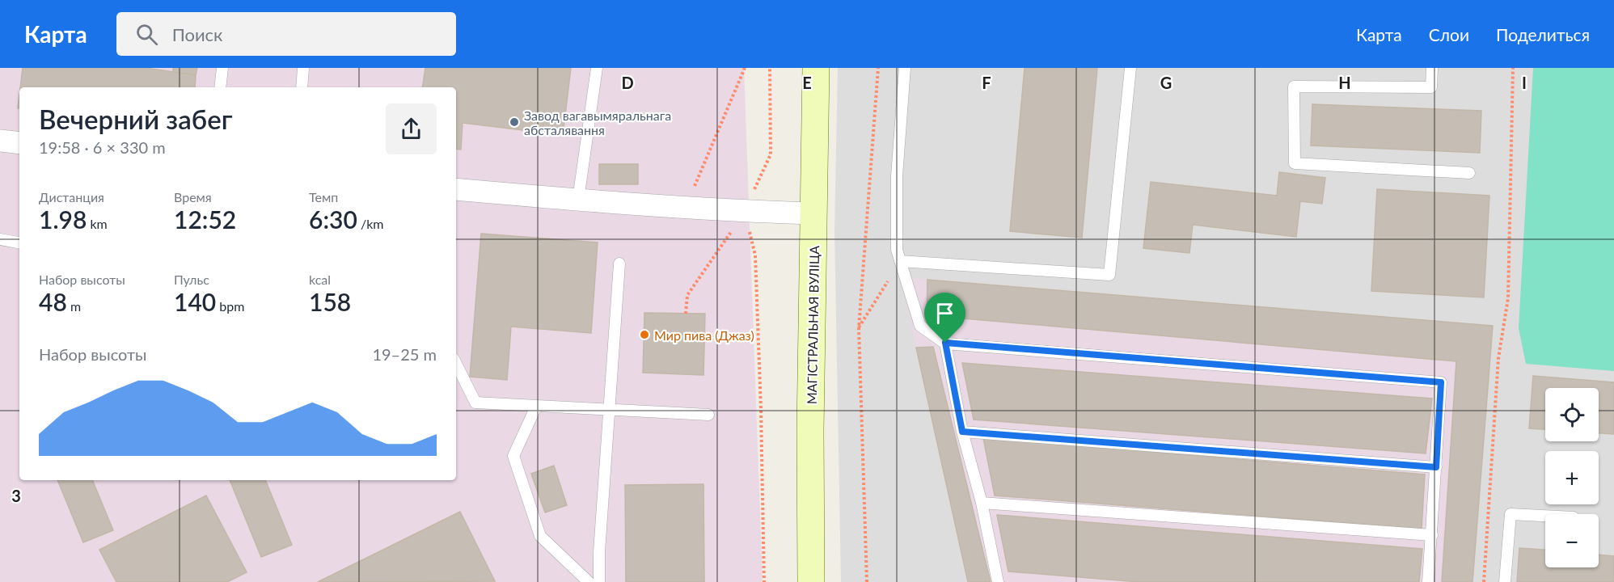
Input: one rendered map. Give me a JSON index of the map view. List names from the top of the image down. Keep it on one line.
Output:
{"streets":{"main road":["МАГІСТРАЛЬНАЯ ВУЛІЦА"]},"places":["Завод вагавымяральнага абсталявання","Мир пива (Джаз)"],"page":{"header":"Карта","search":"Поиск","nav":["Карта","Слои","Поделиться"],"heading":["Вечерний забег","19:58 · 6 × 330 m"],"stats":[["Дистанция","1.98 km"],["Время","12:52"],["Темп","6:30 /km"],["Набор высоты","48 m"],["Пульс","140 bpm"],["kcal","158"]],"chart":["Набор высоты","19–25 m"],"map_buttons":["+","−"]},"grid":{"columns":["D","E","F","G","H","I"],"rows":["3"]}}
